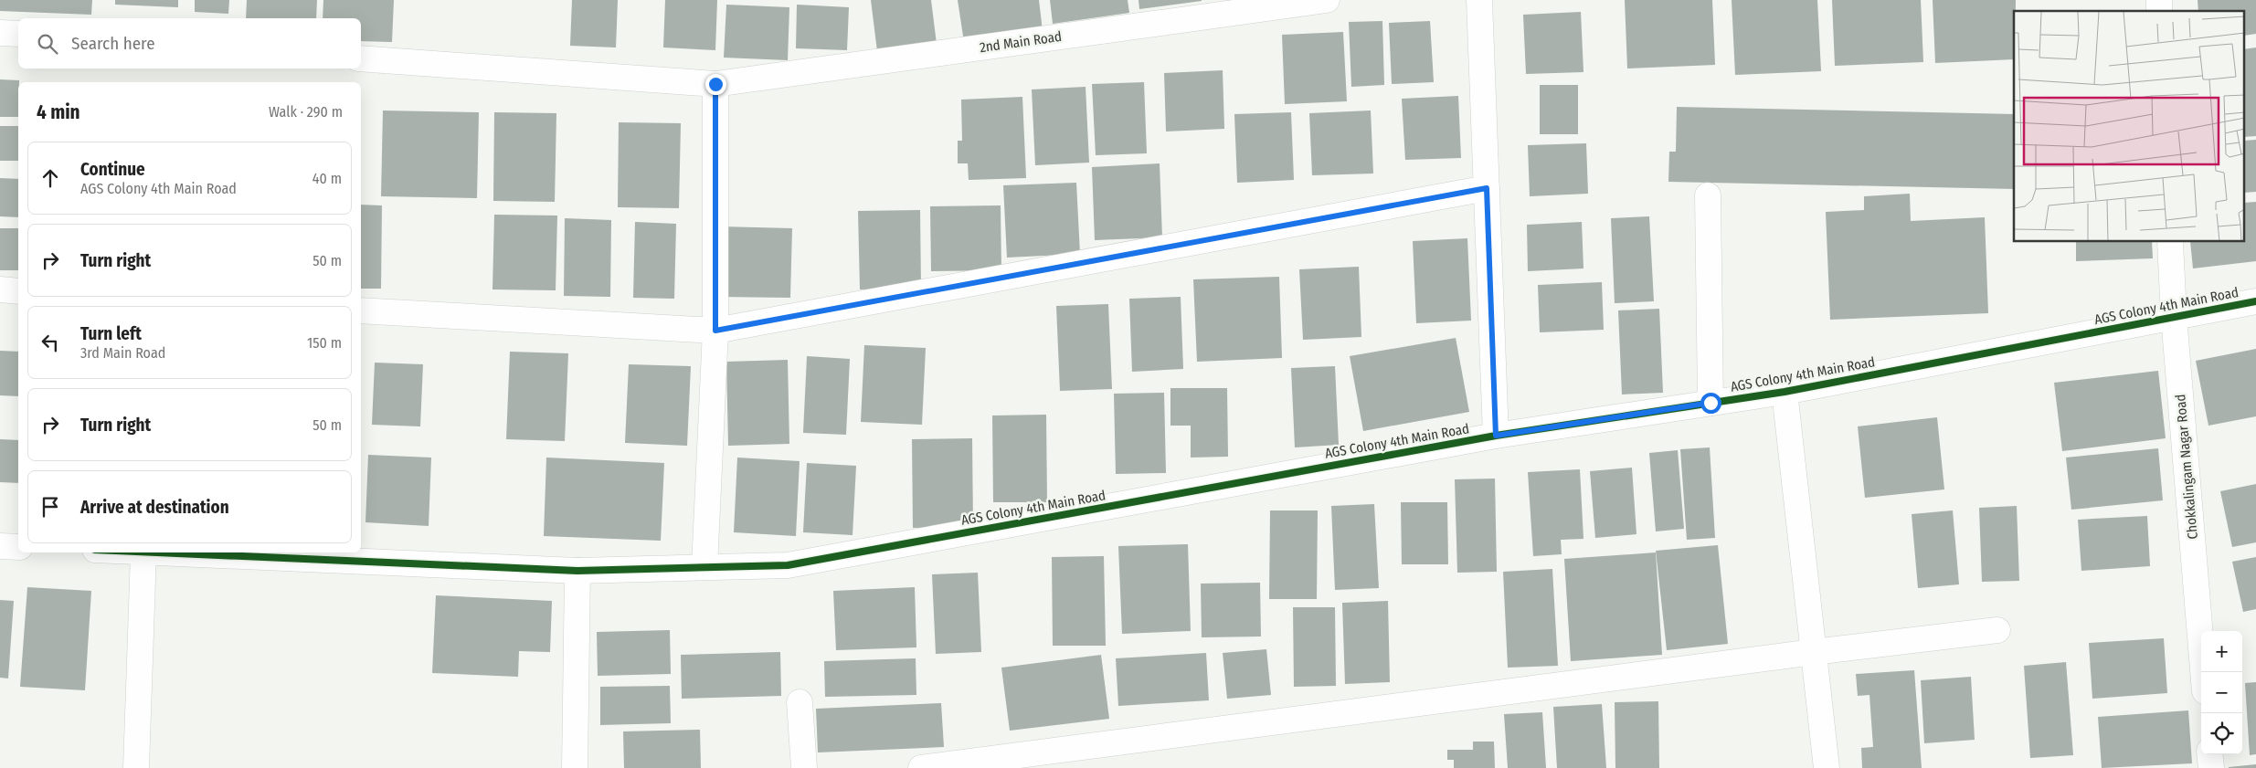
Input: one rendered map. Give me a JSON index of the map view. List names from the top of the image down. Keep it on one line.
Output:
{"streets":{"street":["2nd Main Road","AGS Colony 4th Main Road","Chokkalingam Nagar Road"]},"crossings":[["AGS Colony 4th Main Road","Chokkalingam Nagar Road"]],"page":{"search":"Search here","heading":["4 min","Walk · 290 m"],"list":[["Continue","AGS Colony 4th Main Road","40 m"],["Turn right","50 m"],["Turn left","3rd Main Road","150 m"],["Turn right","50 m"],"Arrive at destination"],"map_buttons":["+","−"]}}
